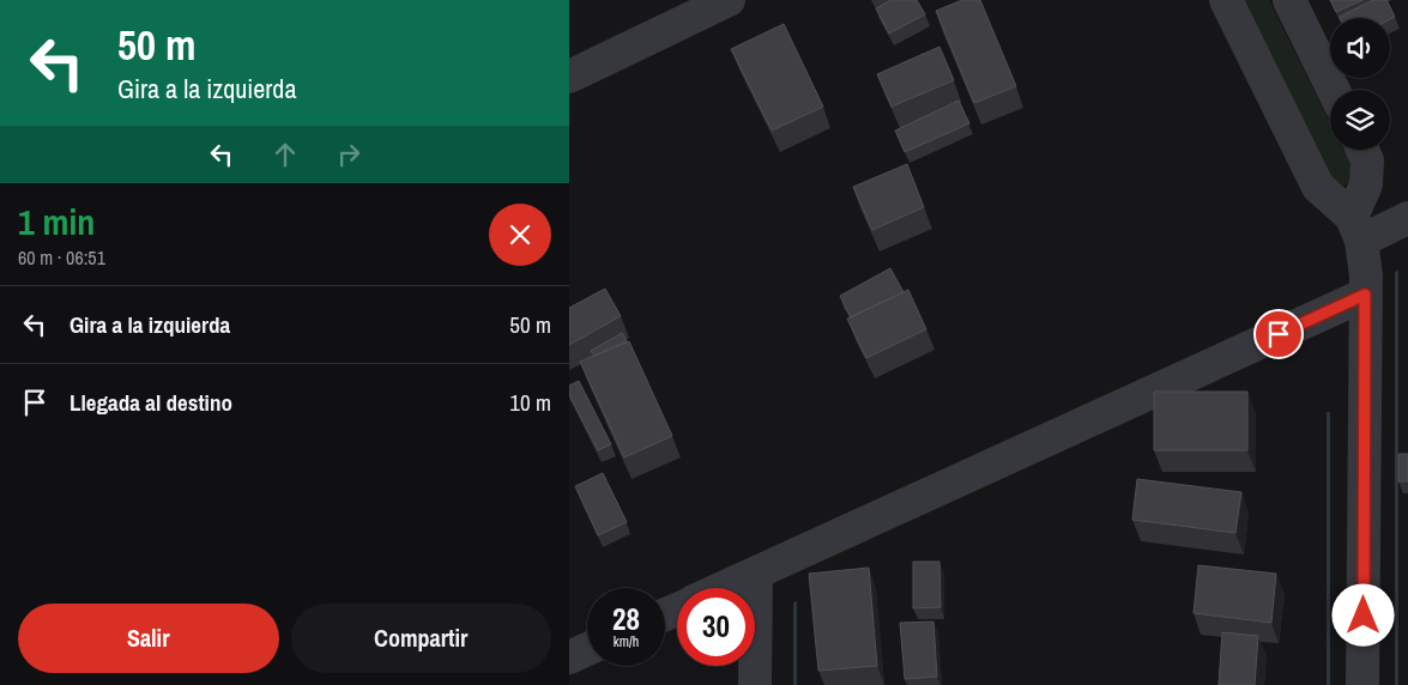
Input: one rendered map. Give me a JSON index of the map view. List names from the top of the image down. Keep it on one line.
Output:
{"page":{"turn":["50 m","Gira a la izquierda"],"heading":["1 min","60 m · 06:51"],"list":[{"name":"Gira a la izquierda","value":"50 m"},{"name":"Llegada al destino","value":"10 m"}],"speed":"28 km/h","limit":"30","buttons":["Salir","Compartir"]}}
